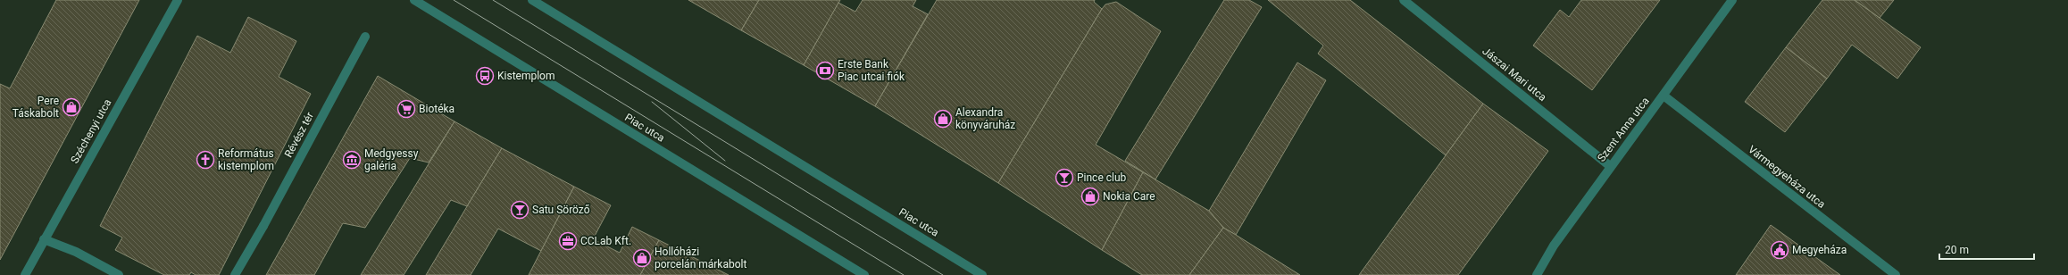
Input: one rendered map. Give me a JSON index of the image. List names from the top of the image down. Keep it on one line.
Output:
{"streets":{"street":["Jászai Mari utca","Piac utca","Szent Anna utca","Széchenyi utca","Révész tér","Vármegyeháza utca"]},"crossings":[["Jászai Mari utca","Szent Anna utca"],["Szent Anna utca","Vármegyeháza utca"]],"places":{"bank":["Erste Bank Piac utcai fiók"],"bus stop":["Kistemplom"],"shop":["Pere Táskabolt","Alexandra könyváruház","Nokia Care","Hollóházi porcelán márkabolt"],"supermarket":["Biotéka"],"church":["Református kistemplom"],"museum":["Medgyessy galéria"],"bar":["Pince club","Satu Söröző"],"office":["CCLab Kft."],"public building":["Megyeháza"]},"scale_bar":"20 m"}
